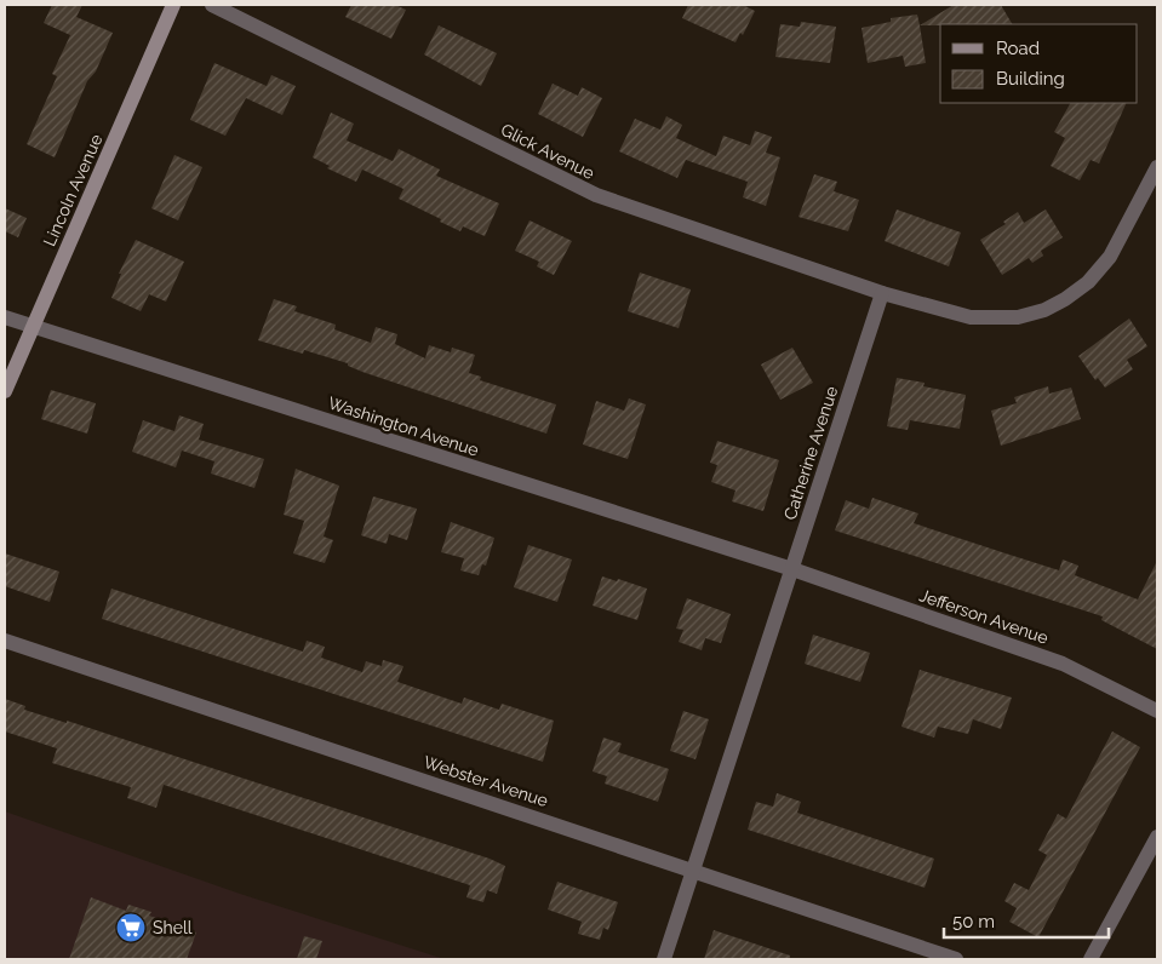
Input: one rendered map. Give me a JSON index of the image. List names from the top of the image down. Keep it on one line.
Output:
{"streets":{"street":["Glick Avenue","Lincoln Avenue","Washington Avenue","Catherine Avenue","Jefferson Avenue","Webster Avenue"]},"crossings":[["Glick Avenue","Catherine Avenue"],["Lincoln Avenue","Washington Avenue"],["Washington Avenue","Catherine Avenue"],["Washington Avenue","Jefferson Avenue"],["Catherine Avenue","Jefferson Avenue"],["Catherine Avenue","Webster Avenue"]],"places":{"supermarket":["Shell"]},"legend":["Road","Building"],"scale_bar":"50 m"}
